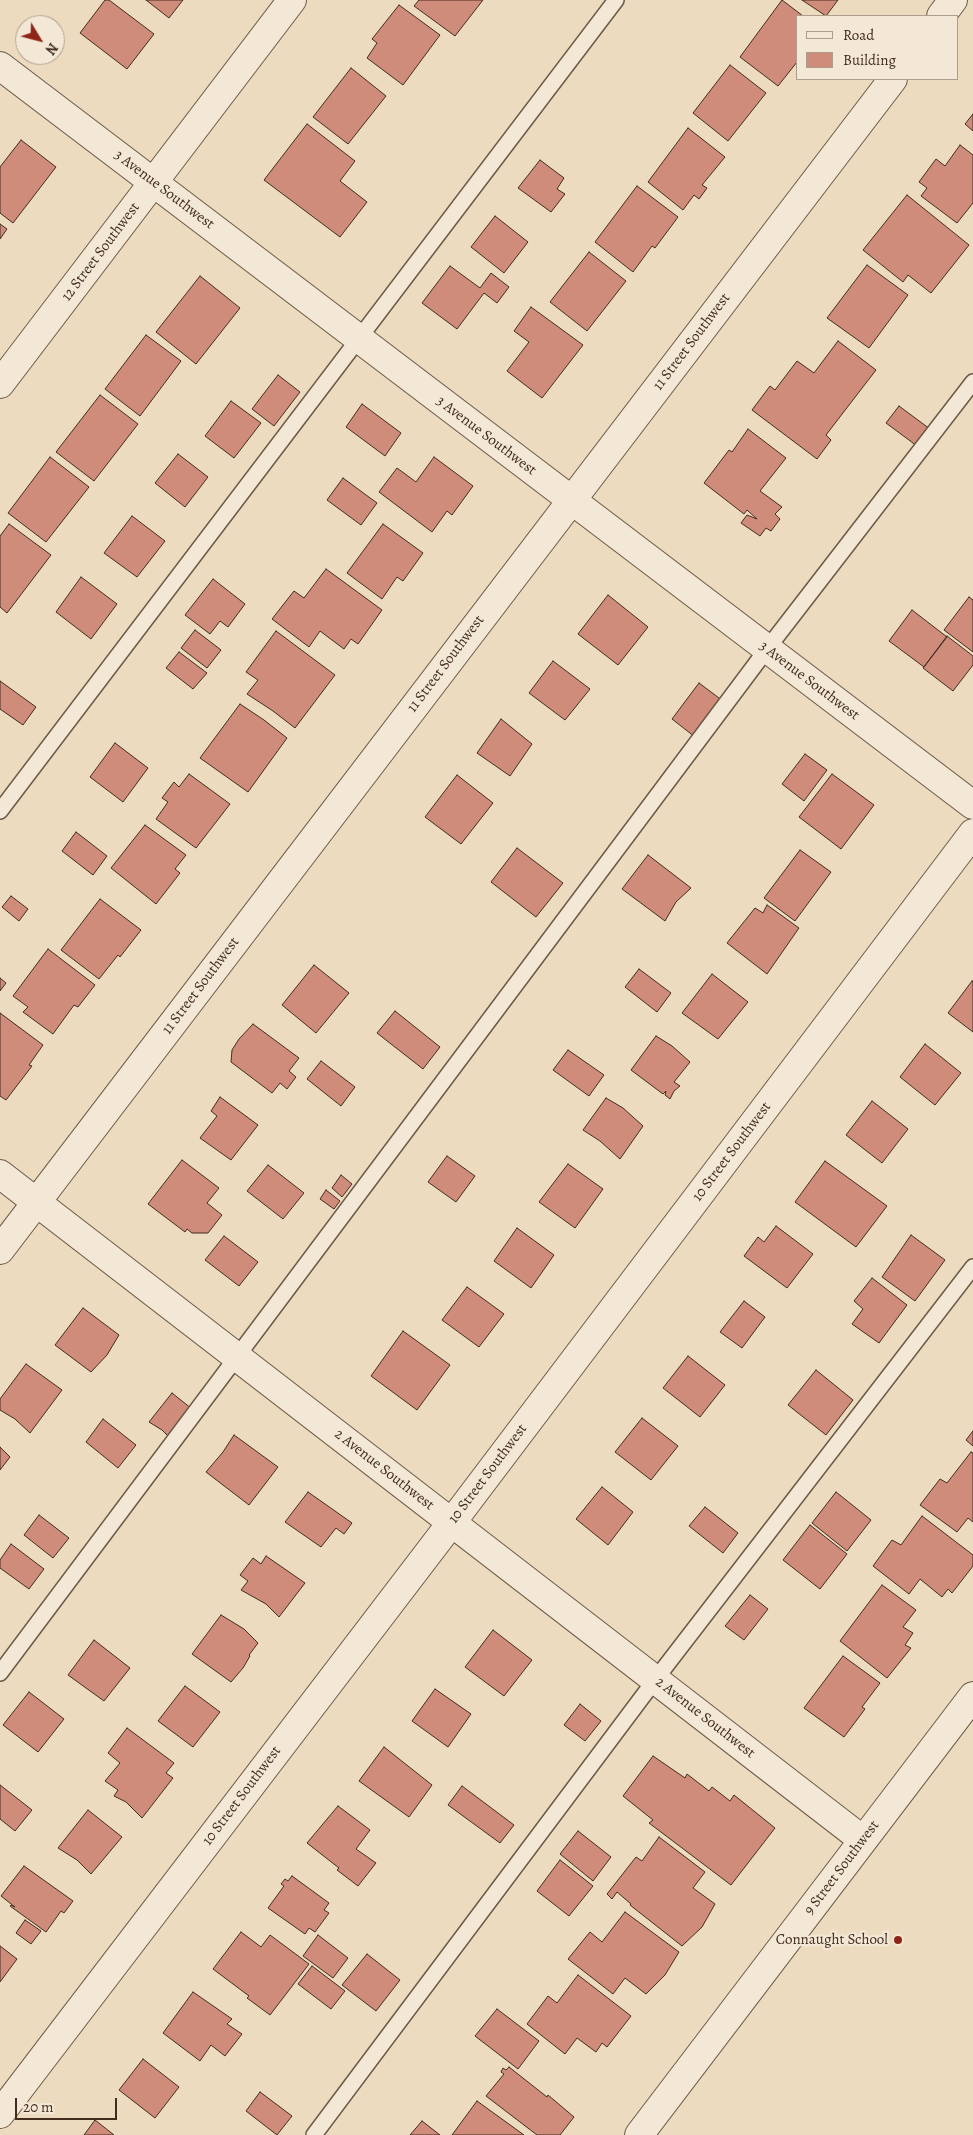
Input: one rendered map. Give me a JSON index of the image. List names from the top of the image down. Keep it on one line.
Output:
{"streets":{"street":["3 Avenue Southwest","12 Street Southwest","11 Street Southwest","10 Street Southwest","2 Avenue Southwest","9 Street Southwest"]},"crossings":[["3 Avenue Southwest","12 Street Southwest"],["3 Avenue Southwest","11 Street Southwest"],["11 Street Southwest","2 Avenue Southwest"],["10 Street Southwest","2 Avenue Southwest"],["2 Avenue Southwest","9 Street Southwest"]],"places":["Connaught School"],"legend":["Road","Building"],"scale_bar":"20 m","north":"bottom right"}
